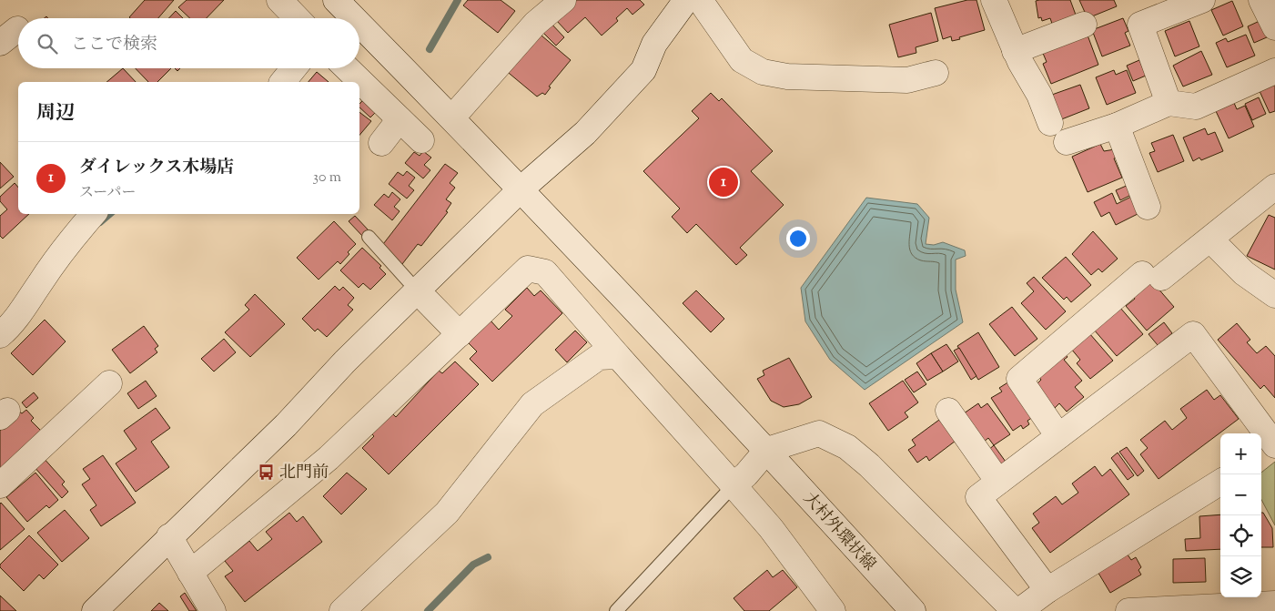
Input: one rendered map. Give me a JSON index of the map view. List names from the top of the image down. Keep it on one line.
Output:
{"streets":{"street":["大村外環状線"]},"places":{"bus stop":["北門前"]},"page":{"search":"ここで検索","heading":"周辺","list":[{"mark":"1","name":"ダイレックス木場店","note":"スーパー","value":"30 m"}],"pins":"1","map_buttons":["+","−"]}}
